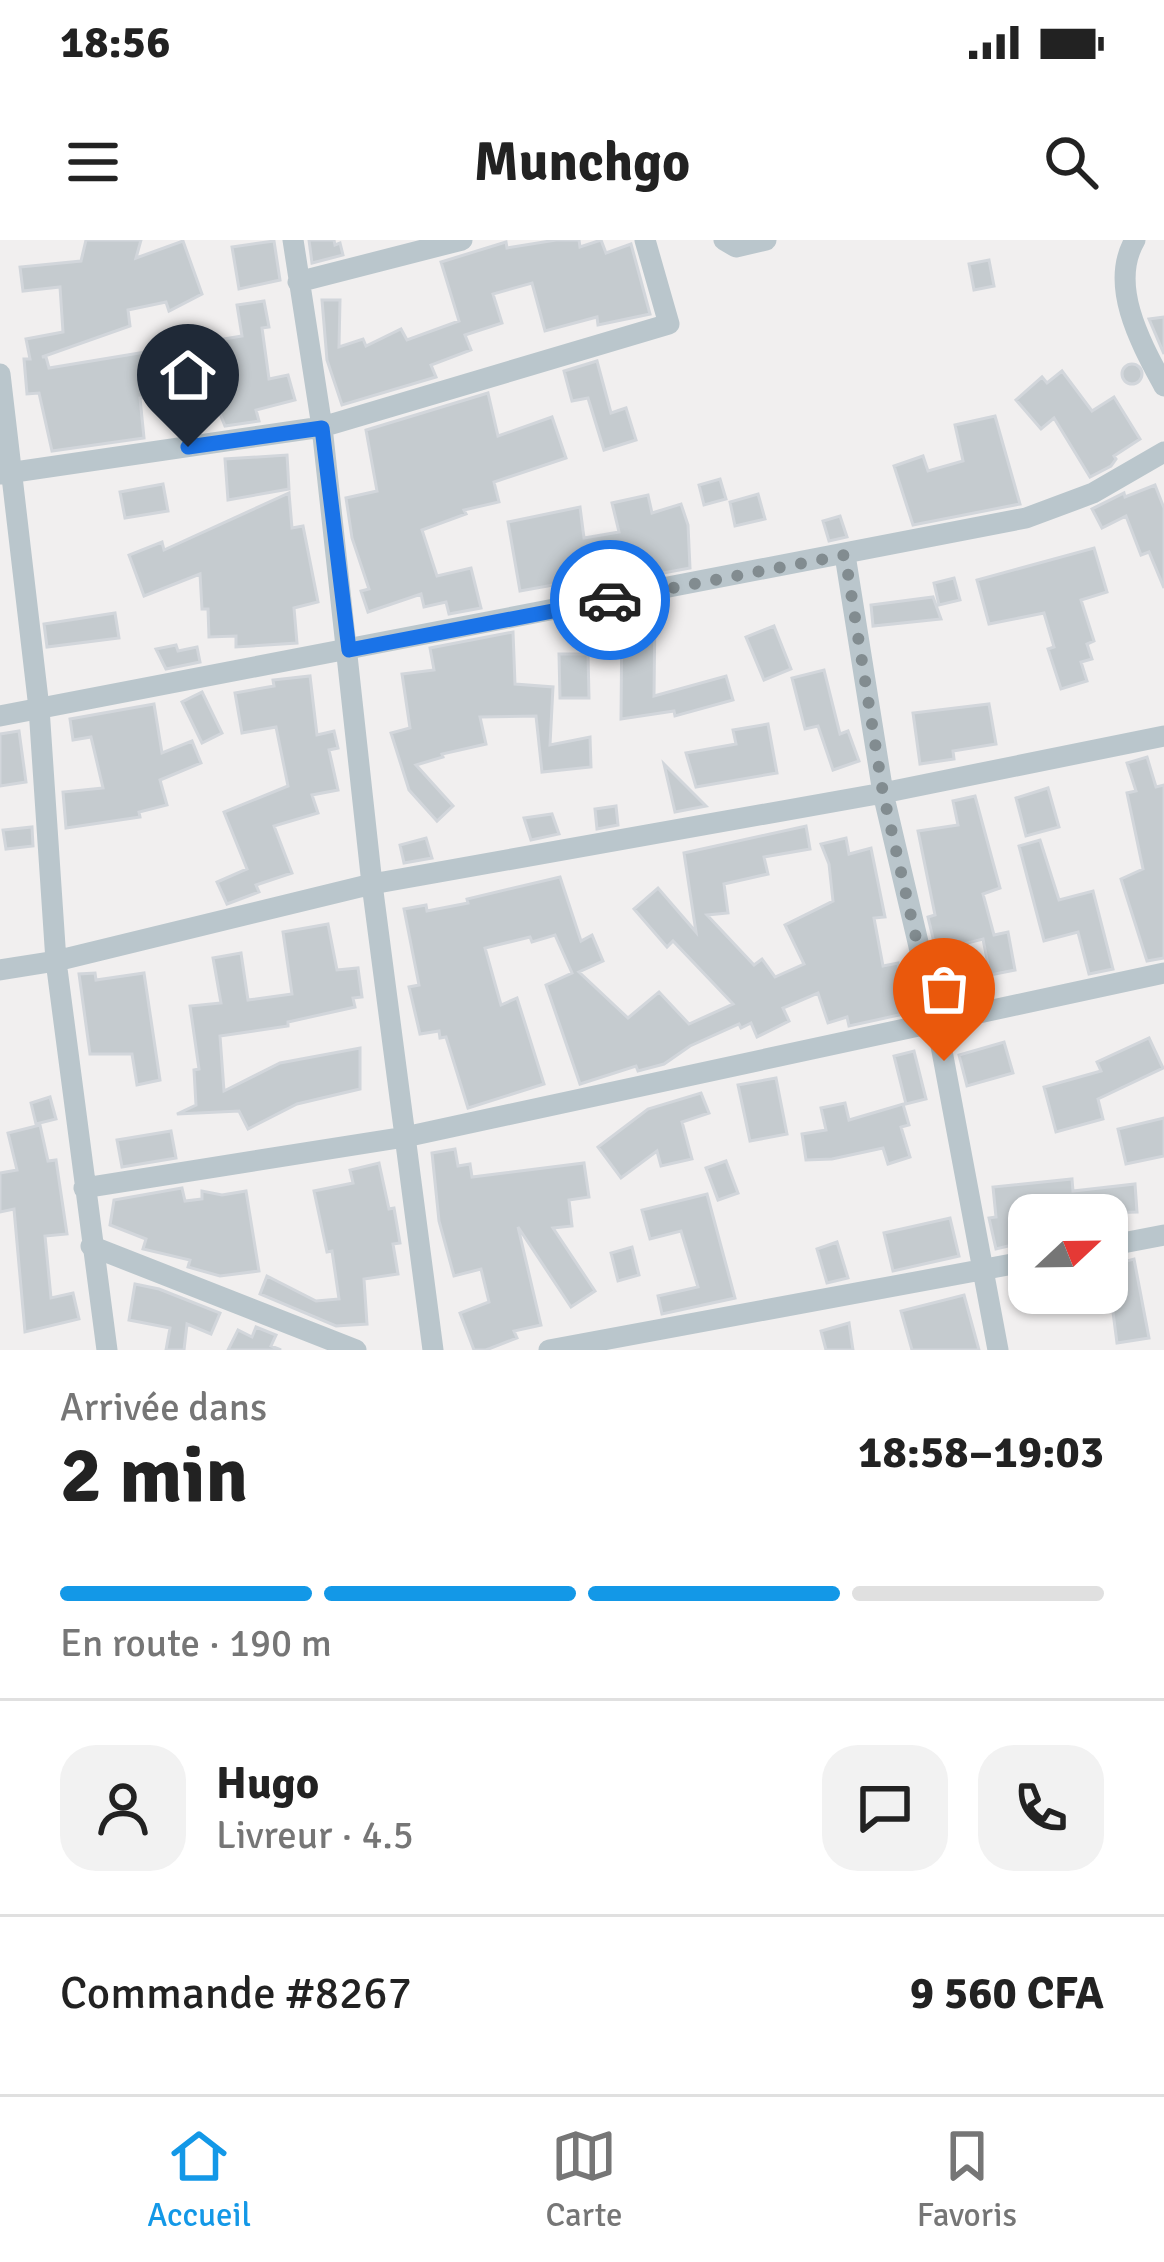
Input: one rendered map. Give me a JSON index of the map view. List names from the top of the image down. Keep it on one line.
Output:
{"north":"right","page":{"status":"18:56","header":"Munchgo","heading":["2 min","Arrivée dans","18:58–19:03"],"panel":["Hugo","Livreur · 4.5","Commande #8267","9 560 CFA"],"bar":"En route · 190 m","tabs":["Accueil","Carte","Favoris"]}}
